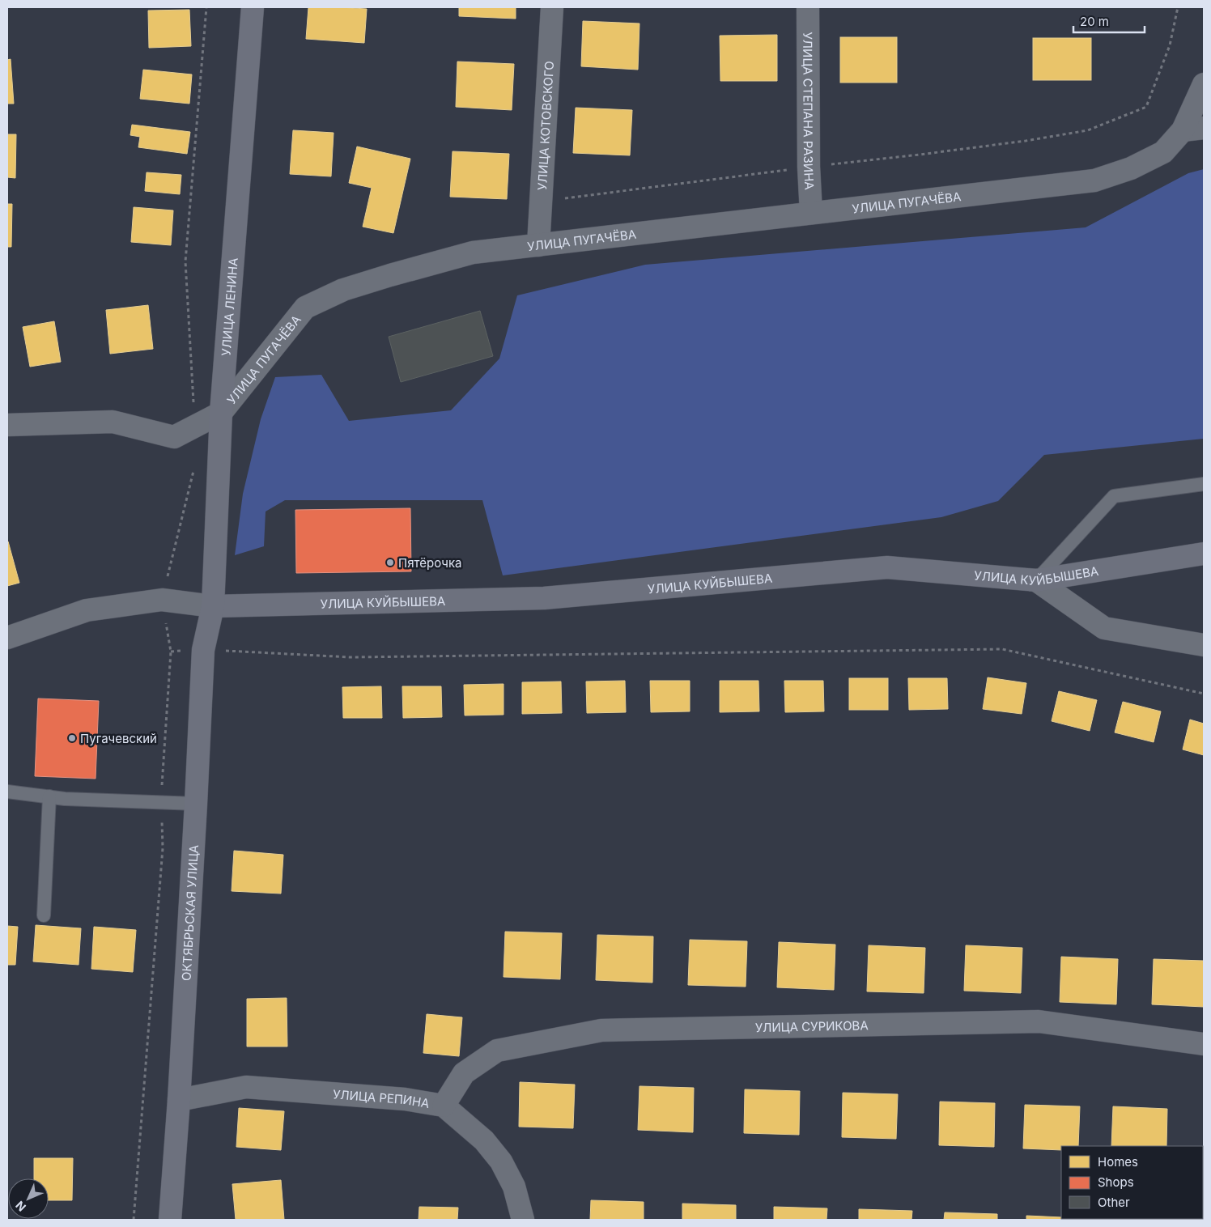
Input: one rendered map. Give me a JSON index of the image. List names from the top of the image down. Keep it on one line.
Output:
{"streets":{"main road":["УЛИЦА ЛЕНИНА","УЛИЦА КУЙБЫШЕВА","ОКТЯБРЬСКАЯ УЛИЦА"],"street":["УЛИЦА СТЕПАНА РАЗИНА","УЛИЦА КОТОВСКОГО","УЛИЦА ПУГАЧЁВА","УЛИЦА СУРИКОВА","УЛИЦА РЕПИНА"]},"crossings":[["УЛИЦА СТЕПАНА РАЗИНА","УЛИЦА ПУГАЧЁВА"],["УЛИЦА КОТОВСКОГО","УЛИЦА ПУГАЧЁВА"],["УЛИЦА ПУГАЧЁВА","УЛИЦА ЛЕНИНА"],["УЛИЦА ЛЕНИНА","УЛИЦА КУЙБЫШЕВА"],["УЛИЦА ЛЕНИНА","ОКТЯБРЬСКАЯ УЛИЦА"],["УЛИЦА КУЙБЫШЕВА","ОКТЯБРЬСКАЯ УЛИЦА"],["ОКТЯБРЬСКАЯ УЛИЦА","УЛИЦА РЕПИНА"],["УЛИЦА СУРИКОВА","УЛИЦА РЕПИНА"]],"places":["Пятёрочка","Пугачевский"],"legend":["Homes","Shops","Other"],"scale_bar":"20 m","north":"bottom left"}
